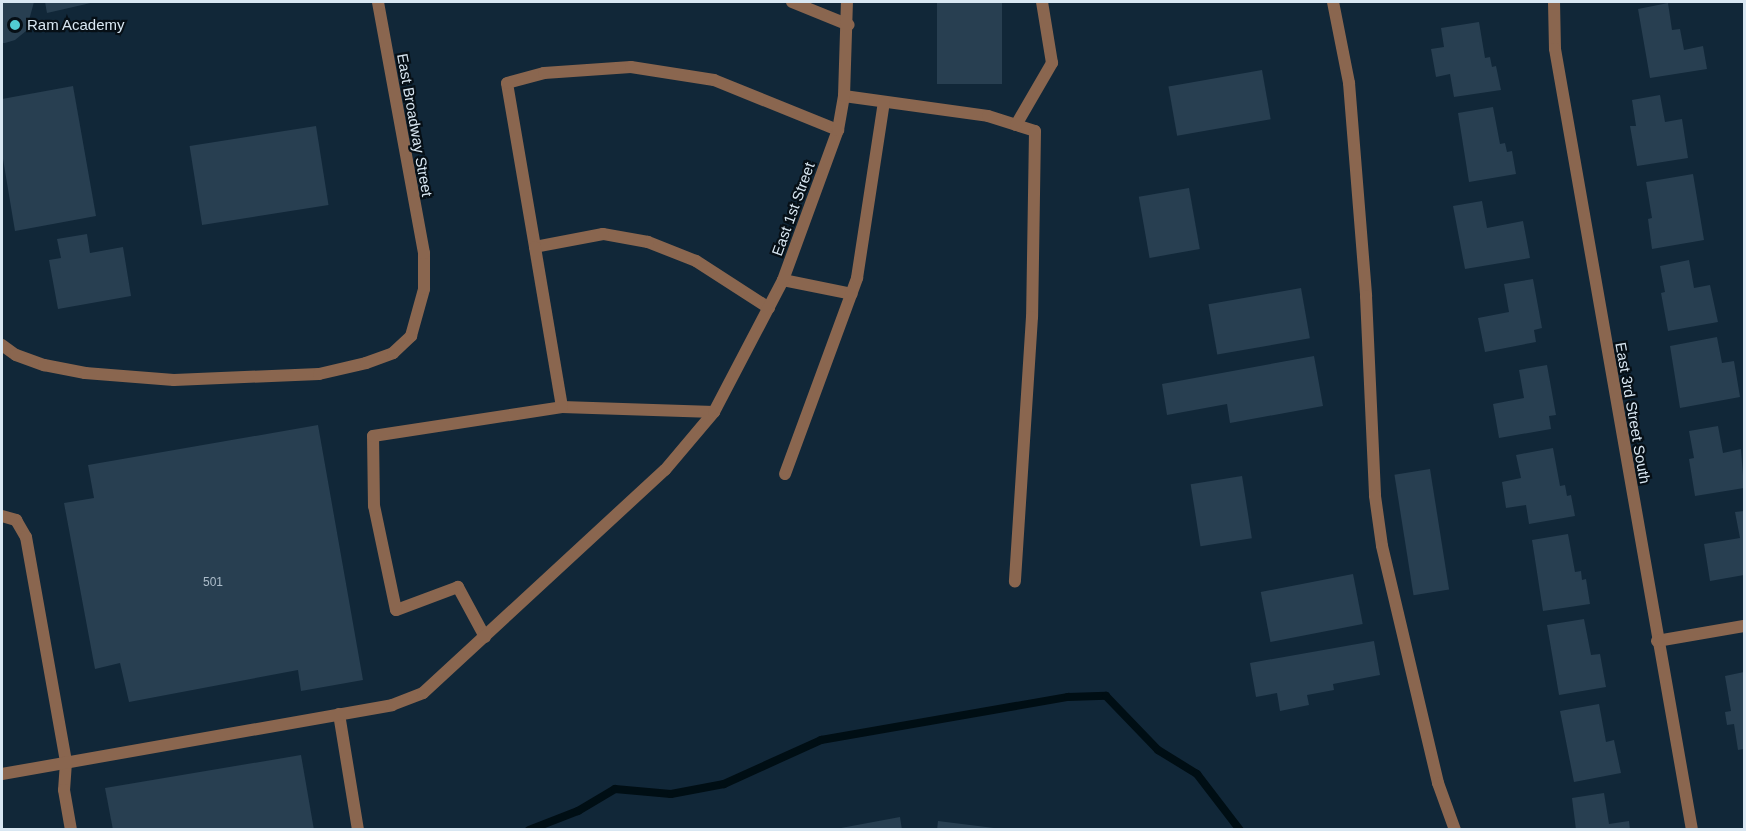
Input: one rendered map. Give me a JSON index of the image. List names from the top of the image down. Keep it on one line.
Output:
{"streets":{"street":["East Broadway Street","East 1st Street","East 3rd Street South"]},"places":["Ram Academy"],"house_numbers":["501"]}
